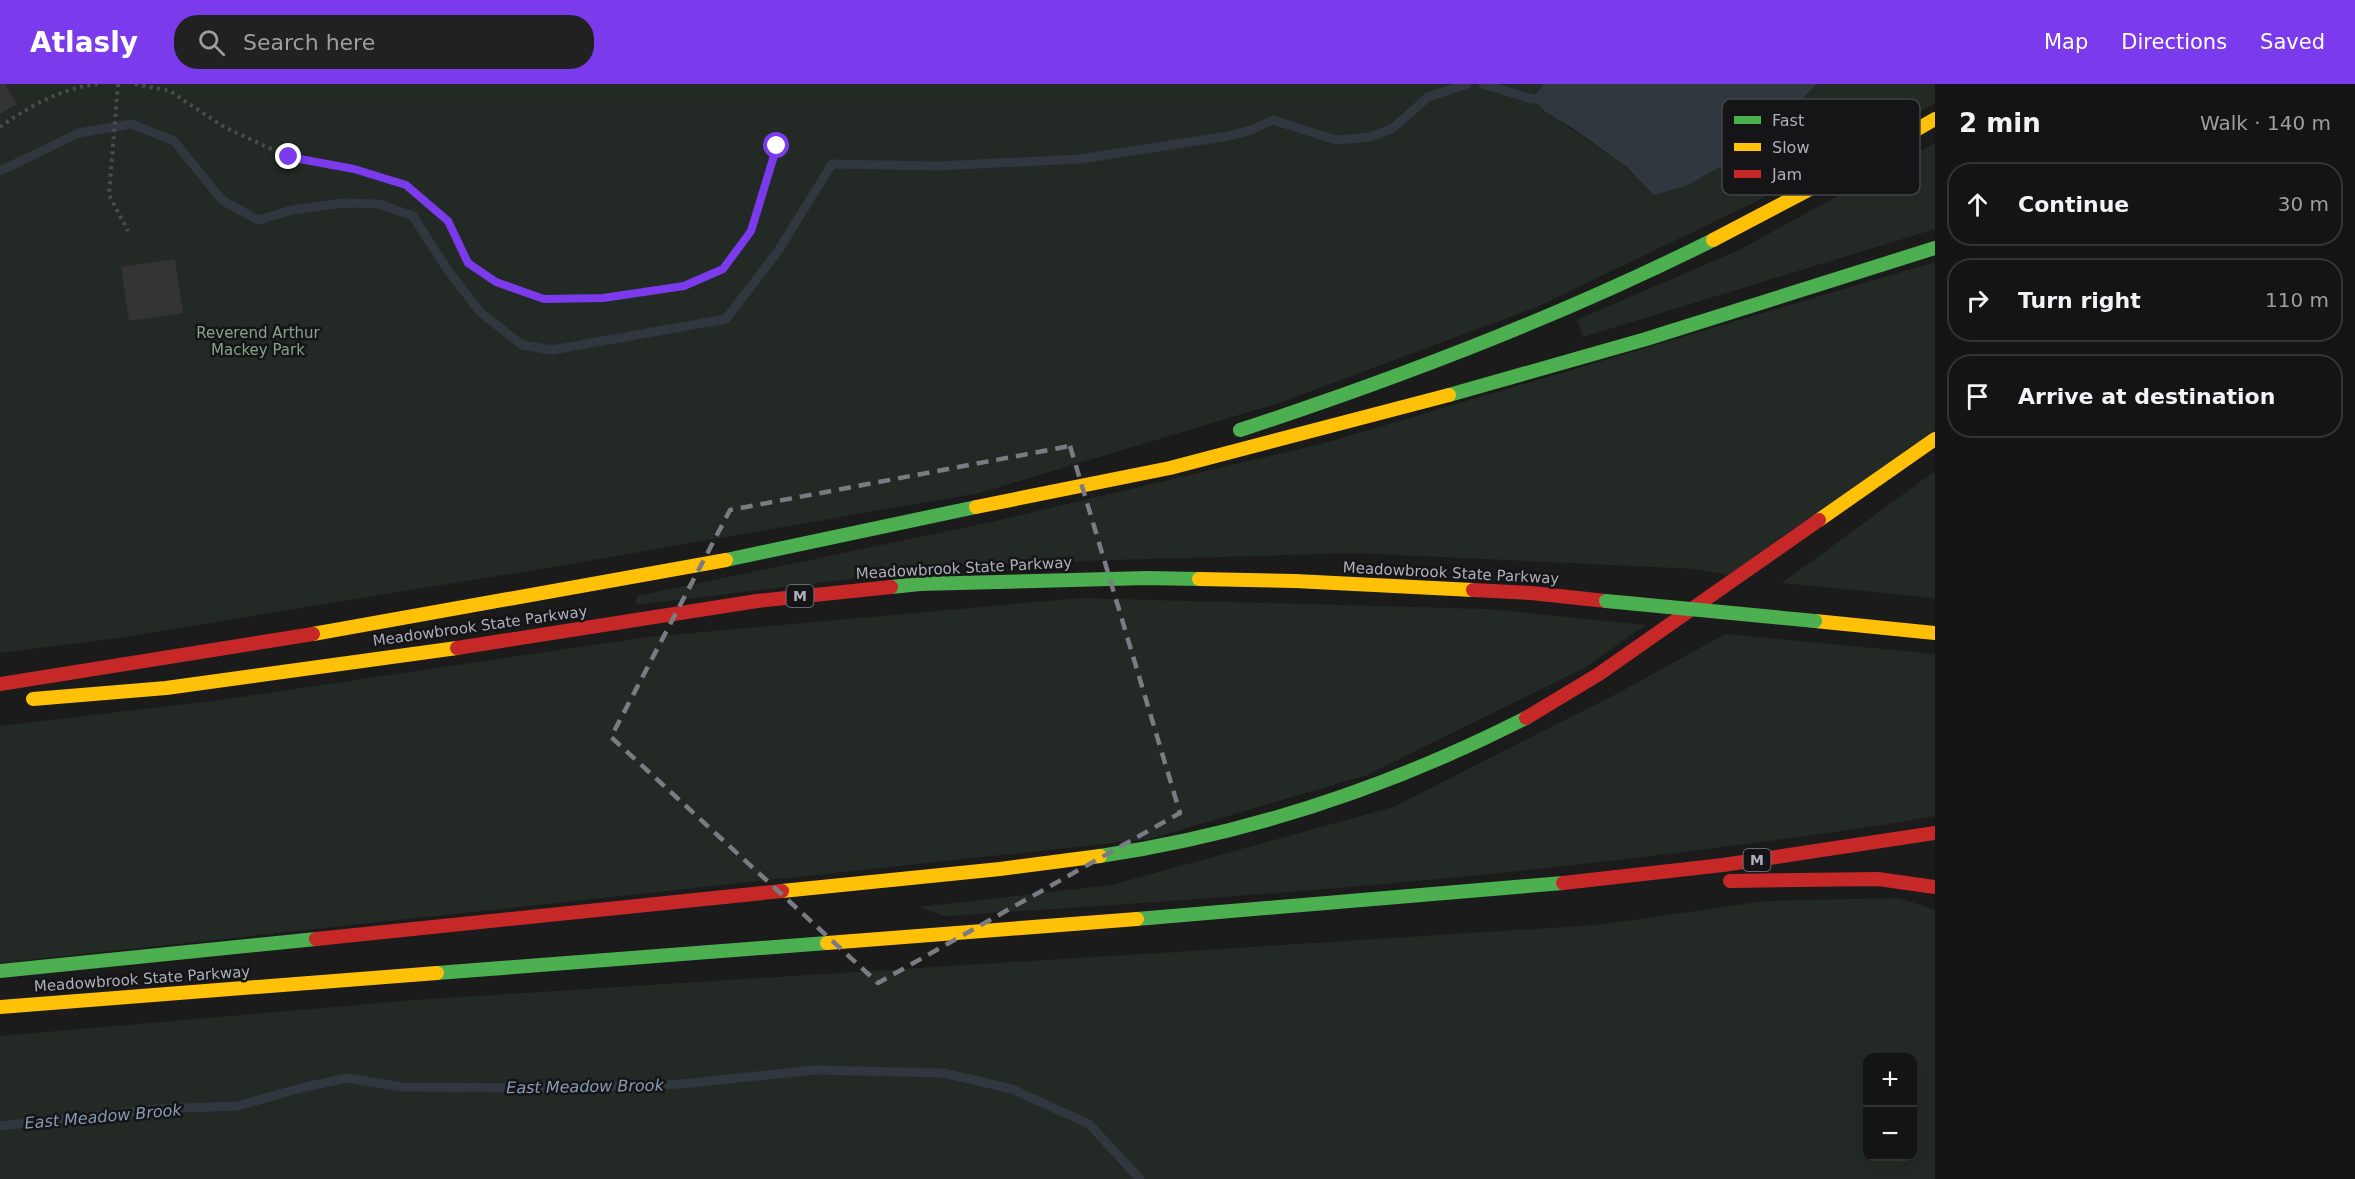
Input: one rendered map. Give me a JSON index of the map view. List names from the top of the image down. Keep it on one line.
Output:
{"streets":{"highway":["Meadowbrook State Parkway","M"]},"water":["East Meadow Brook"],"parks":["Reverend Arthur Mackey Park"],"legend":["Fast","Slow","Jam"],"page":{"header":"Atlasly","search":"Search here","nav":["Map","Directions","Saved"],"heading":["2 min","Walk · 140 m"],"list":[["Continue","30 m"],["Turn right","110 m"],"Arrive at destination"],"map_buttons":["+","−"]}}
